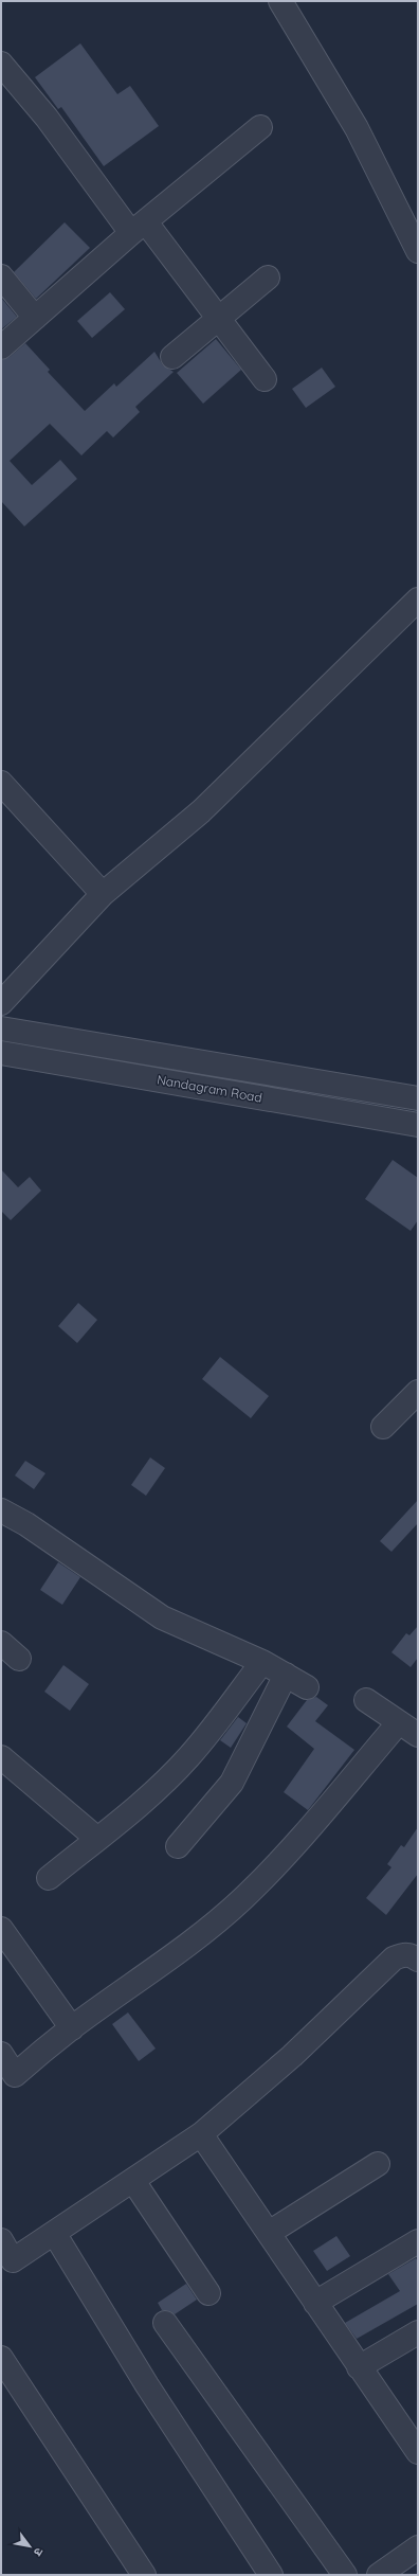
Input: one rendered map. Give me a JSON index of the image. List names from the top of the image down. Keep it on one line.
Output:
{"streets":{"street":["Nandagram Road"]},"north":"bottom right"}
